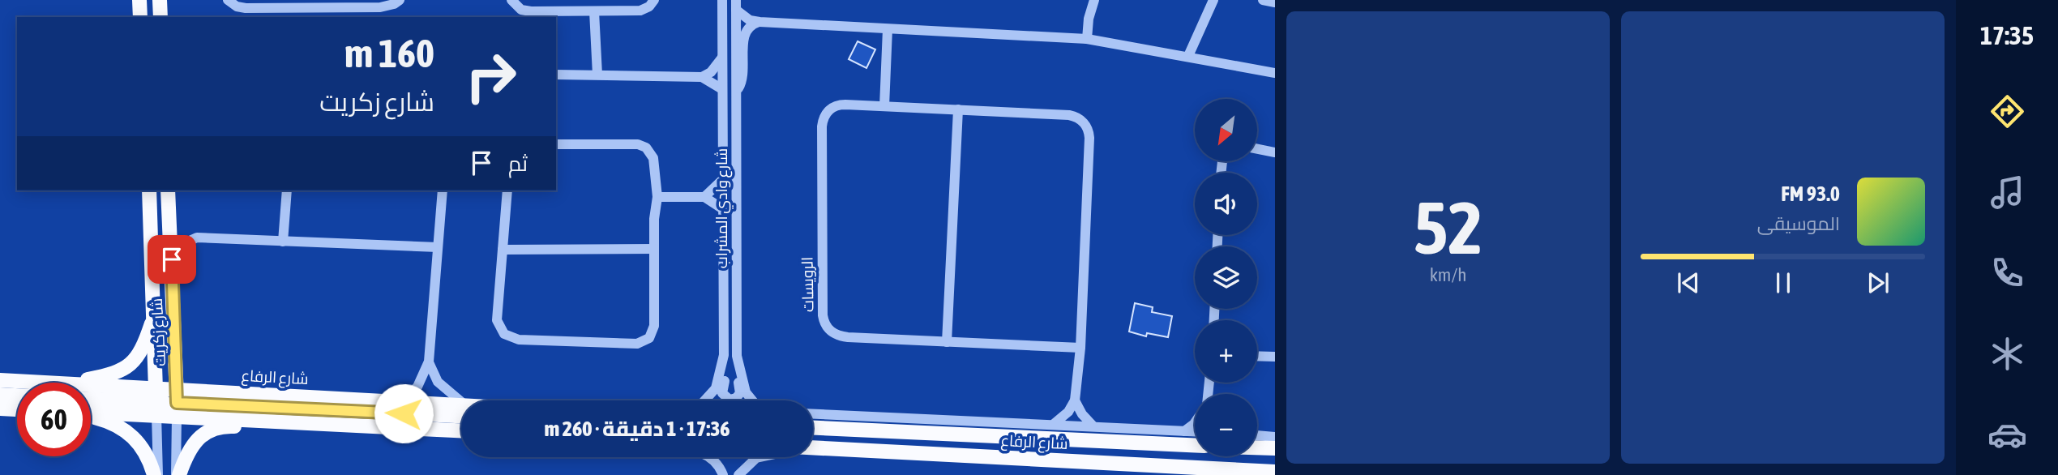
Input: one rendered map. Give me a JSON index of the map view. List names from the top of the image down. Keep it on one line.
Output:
{"streets":{"main road":["شارع زكريت","شارع الرفاع"],"street":["شارع وادي المشراب","الرويسات"]},"crossings":[["شارع زكريت","شارع الرفاع"]],"north":"bottom left","page":{"tabs":"17:35","tile":["52","km/h"],"turn":["160 m","شارع زكريت"],"map_buttons":["+","−"],"then":"ثم","song":["93.0 FM","الموسيقى"],"limit":"60","trip":"17:36 · 1 دقيقة · 260 m"}}
